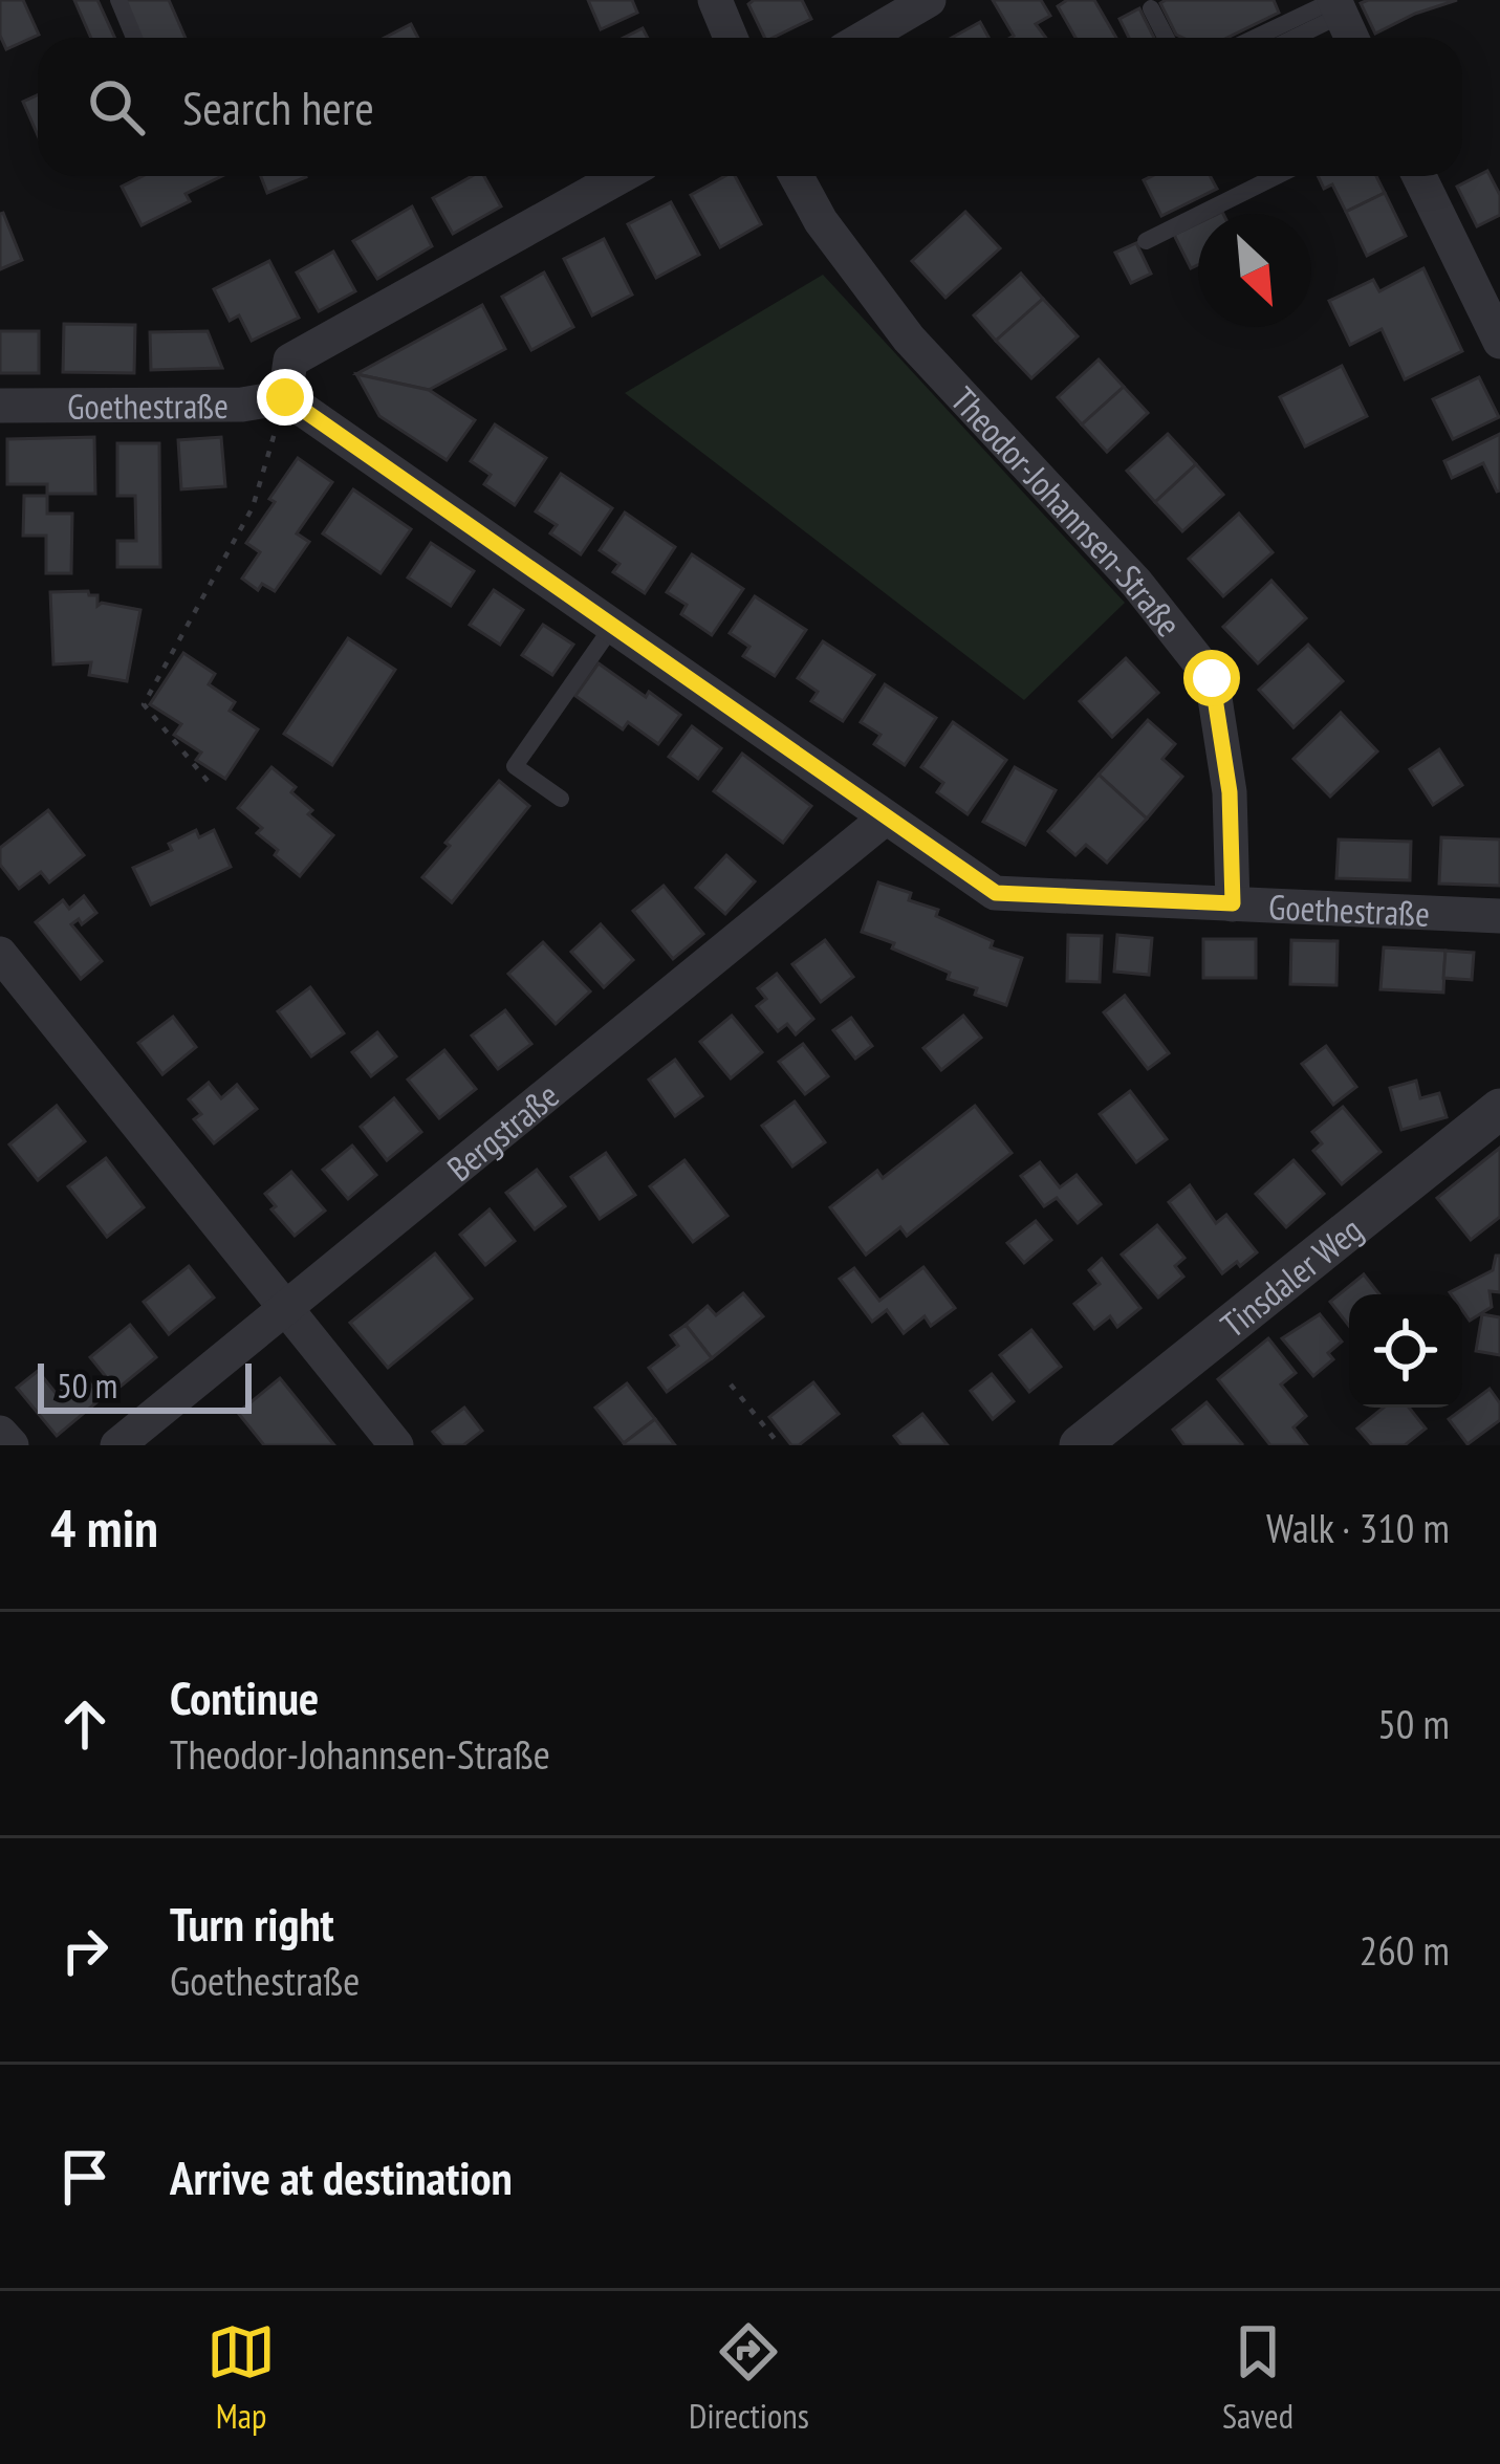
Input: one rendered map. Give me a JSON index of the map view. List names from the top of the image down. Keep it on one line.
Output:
{"streets":{"street":["Goethestraße","Theodor-Johannsen-Straße","Bergstraße","Tinsdaler Weg"]},"crossings":[["Goethestraße","Theodor-Johannsen-Straße"],["Goethestraße","Bergstraße"]],"scale_bar":"50 m","north":"bottom right","page":{"search":"Search here","scale":"50 m","heading":["4 min","Walk · 310 m"],"list":[["Continue","Theodor-Johannsen-Straße","50 m"],["Turn right","Goethestraße","260 m"],"Arrive at destination"],"nav":["Map","Directions","Saved"]}}
